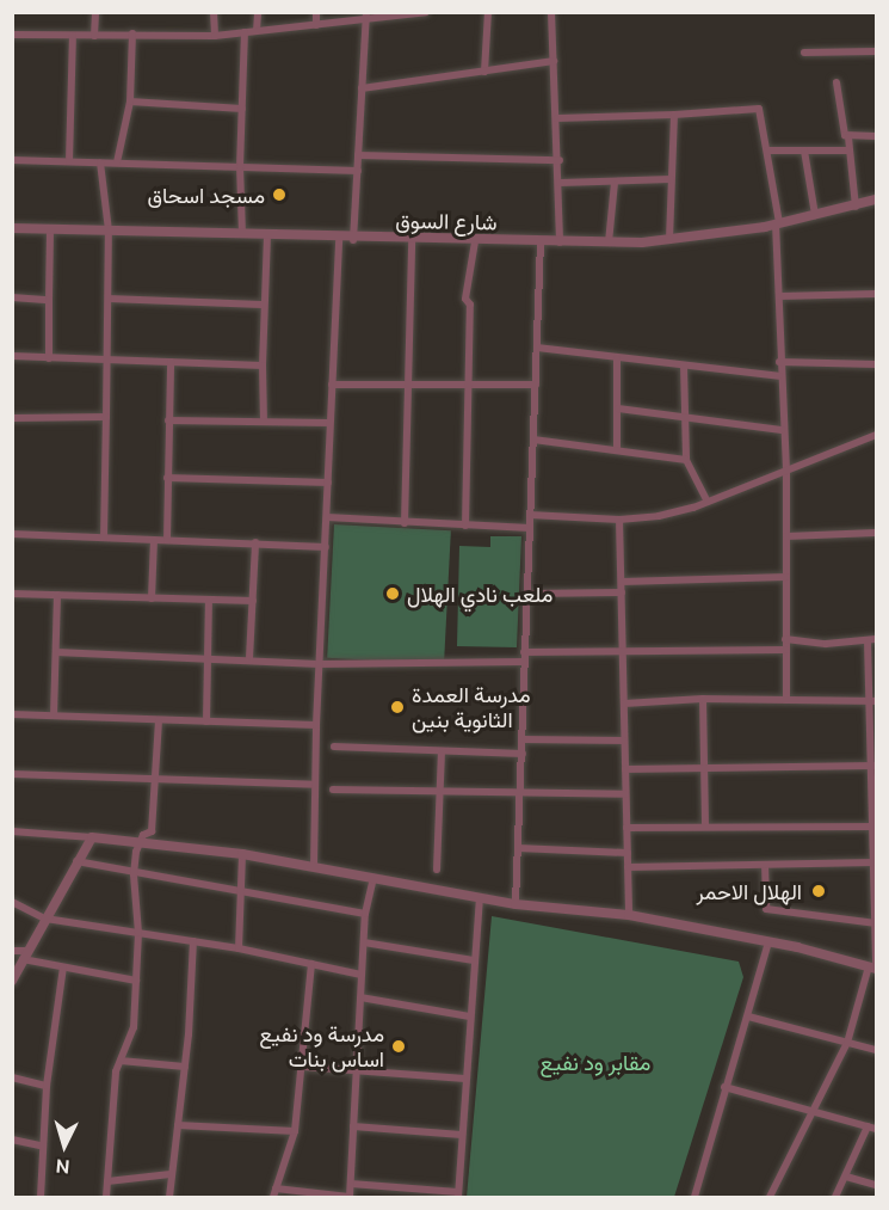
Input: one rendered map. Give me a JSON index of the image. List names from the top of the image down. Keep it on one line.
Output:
{"streets":{"street":["شارع السوق"]},"parks":["مقابر ود نفيع"],"places":["مسجد اسحاق","ملعب نادي الهلال","مدرسة العمدة الثانوية بنين","الهلال الاحمر","مدرسة ود نفيع اساس بنات"],"north":"bottom"}
